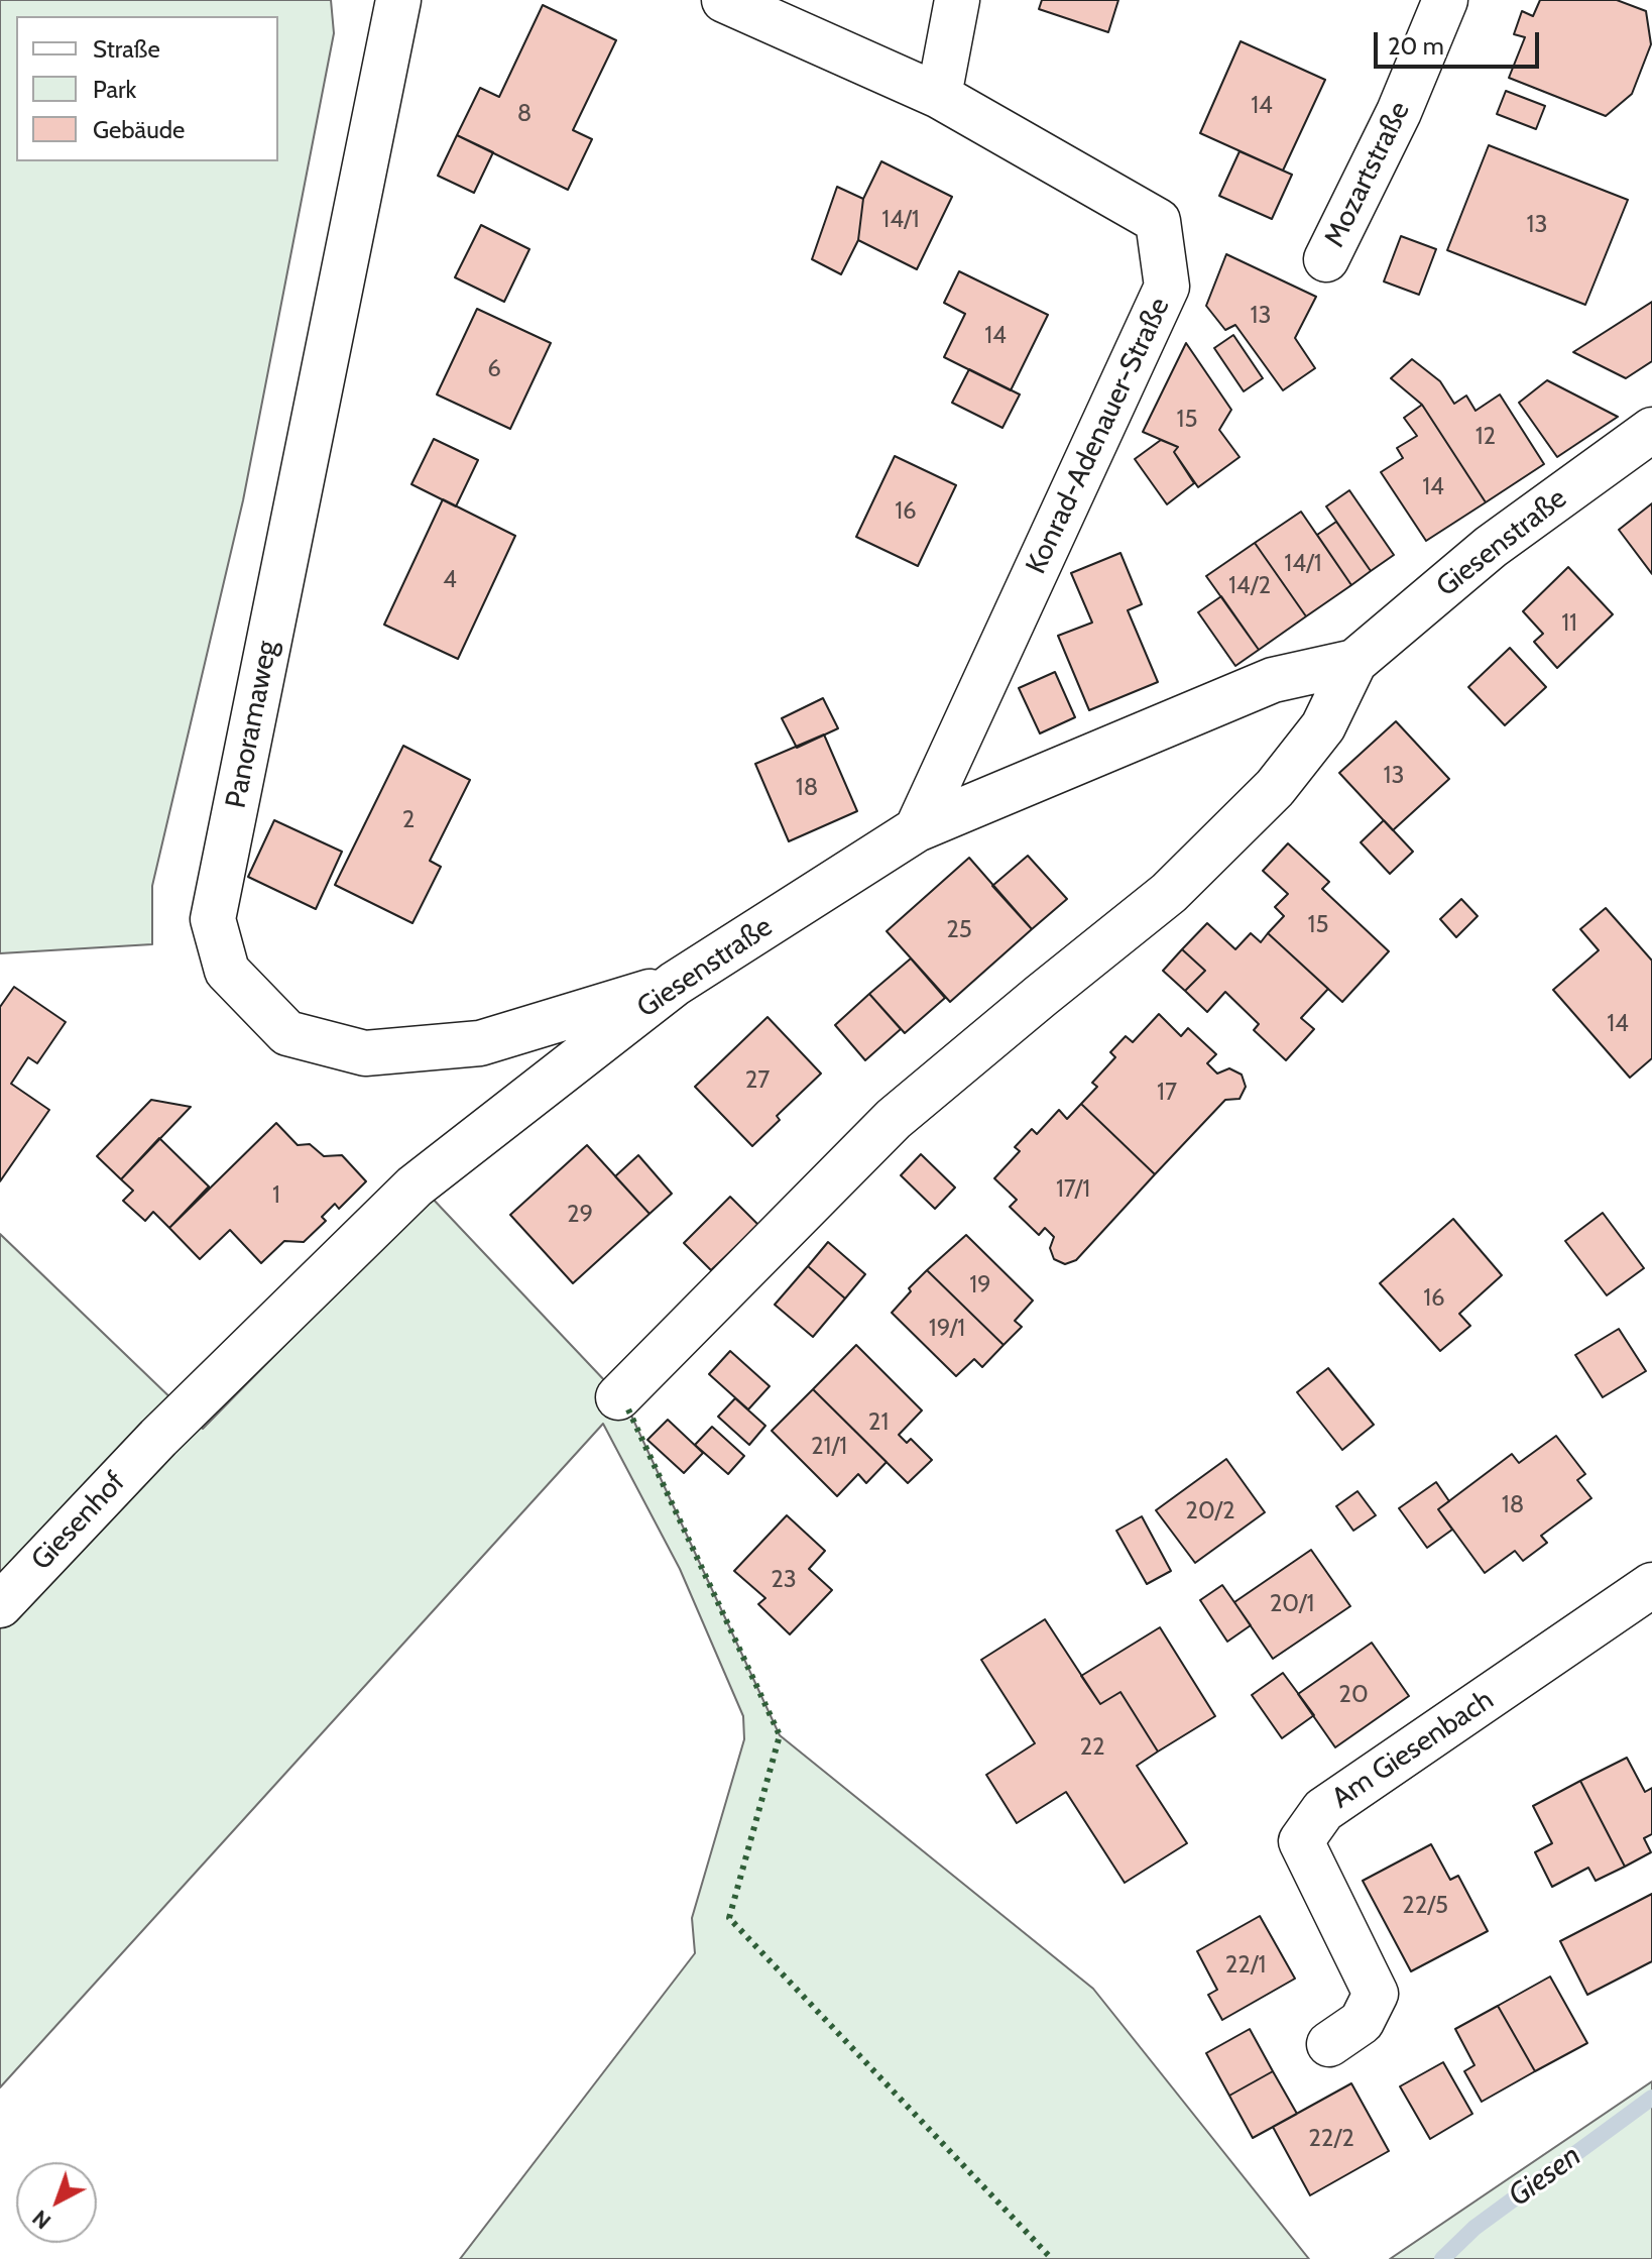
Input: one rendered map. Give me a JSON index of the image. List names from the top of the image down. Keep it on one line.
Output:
{"streets":{"street":["Mozartstraße","Konrad-Adenauer-Straße","Giesenstraße","Panoramaweg","Giesenhof","Am Giesenbach"]},"crossings":[["Konrad-Adenauer-Straße","Giesenstraße"],["Giesenstraße","Panoramaweg"],["Giesenstraße","Giesenhof"]],"water":["Giesen"],"house_numbers":["14","8","14/1","13","13","14","6","15","12","14","16","14/1","4","14/2","11","13","18","2","15","25","14","27","17","17/1","1","29","19","16","19/1","21","21/1","18","20/2","23","20/1","20","22","22/5","22/1","22/2"],"legend":["Straße","Park","Gebäude"],"scale_bar":"20 m","north":"bottom left"}
